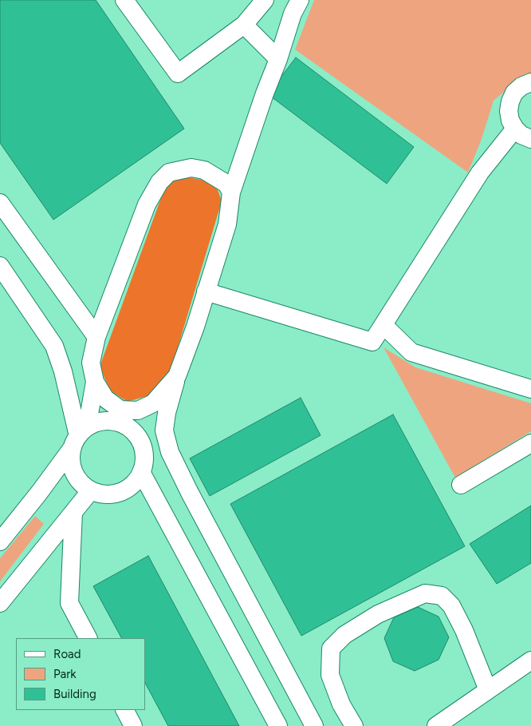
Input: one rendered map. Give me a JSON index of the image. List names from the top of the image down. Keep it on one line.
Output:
{"legend":["Road","Park","Building"]}
